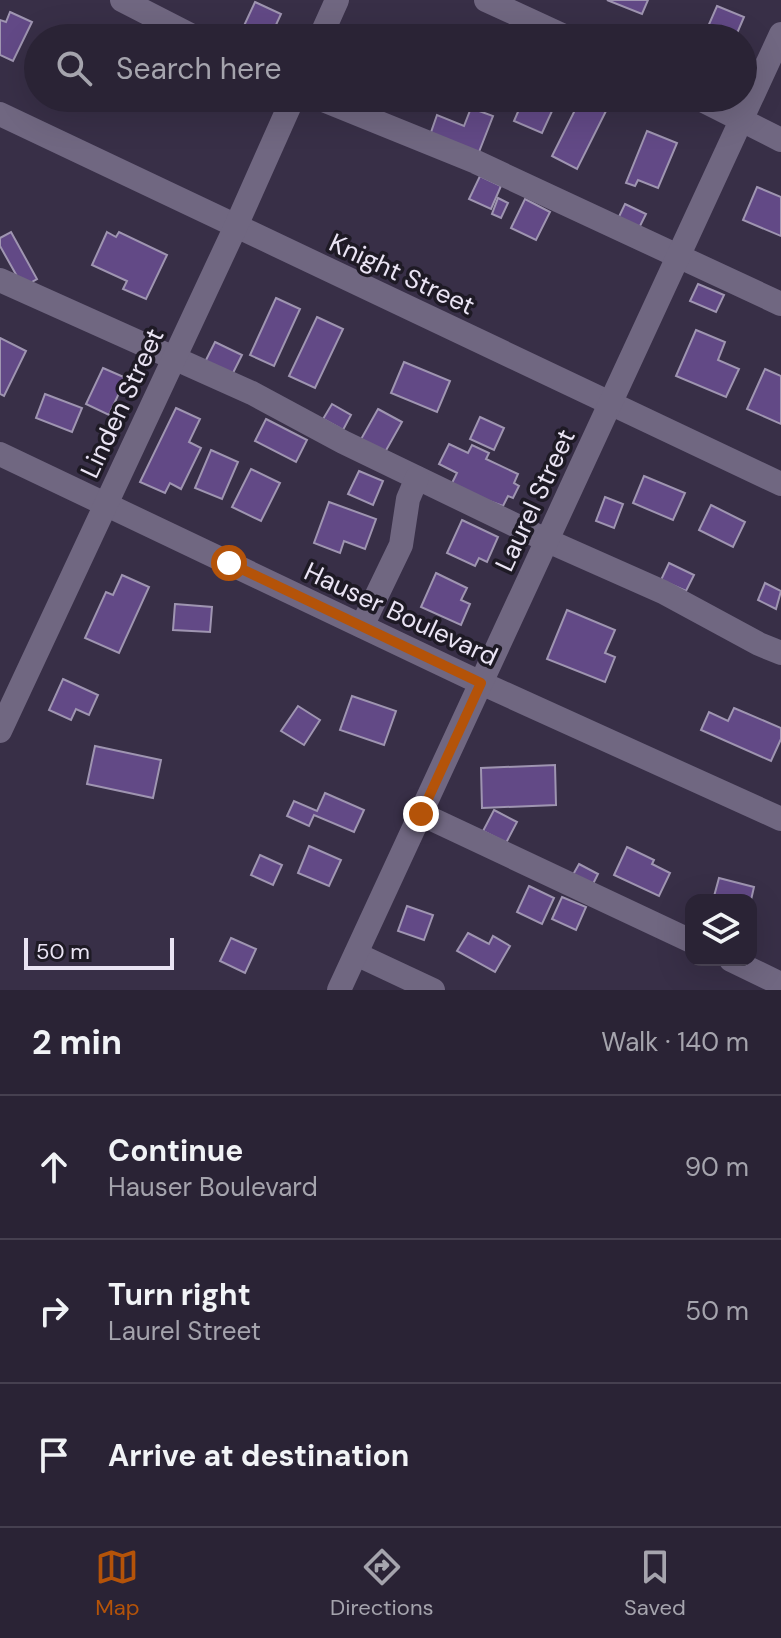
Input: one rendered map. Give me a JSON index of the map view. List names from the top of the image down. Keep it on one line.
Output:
{"streets":{"street":["Knight Street","Linden Street","Laurel Street","Hauser Boulevard"]},"crossings":[["Knight Street","Linden Street"],["Knight Street","Laurel Street"],["Linden Street","Hauser Boulevard"],["Laurel Street","Hauser Boulevard"]],"scale_bar":"50 m","page":{"search":"Search here","scale":"50 m","heading":["2 min","Walk · 140 m"],"list":[["Continue","Hauser Boulevard","90 m"],["Turn right","Laurel Street","50 m"],"Arrive at destination"],"nav":["Map","Directions","Saved"]}}
